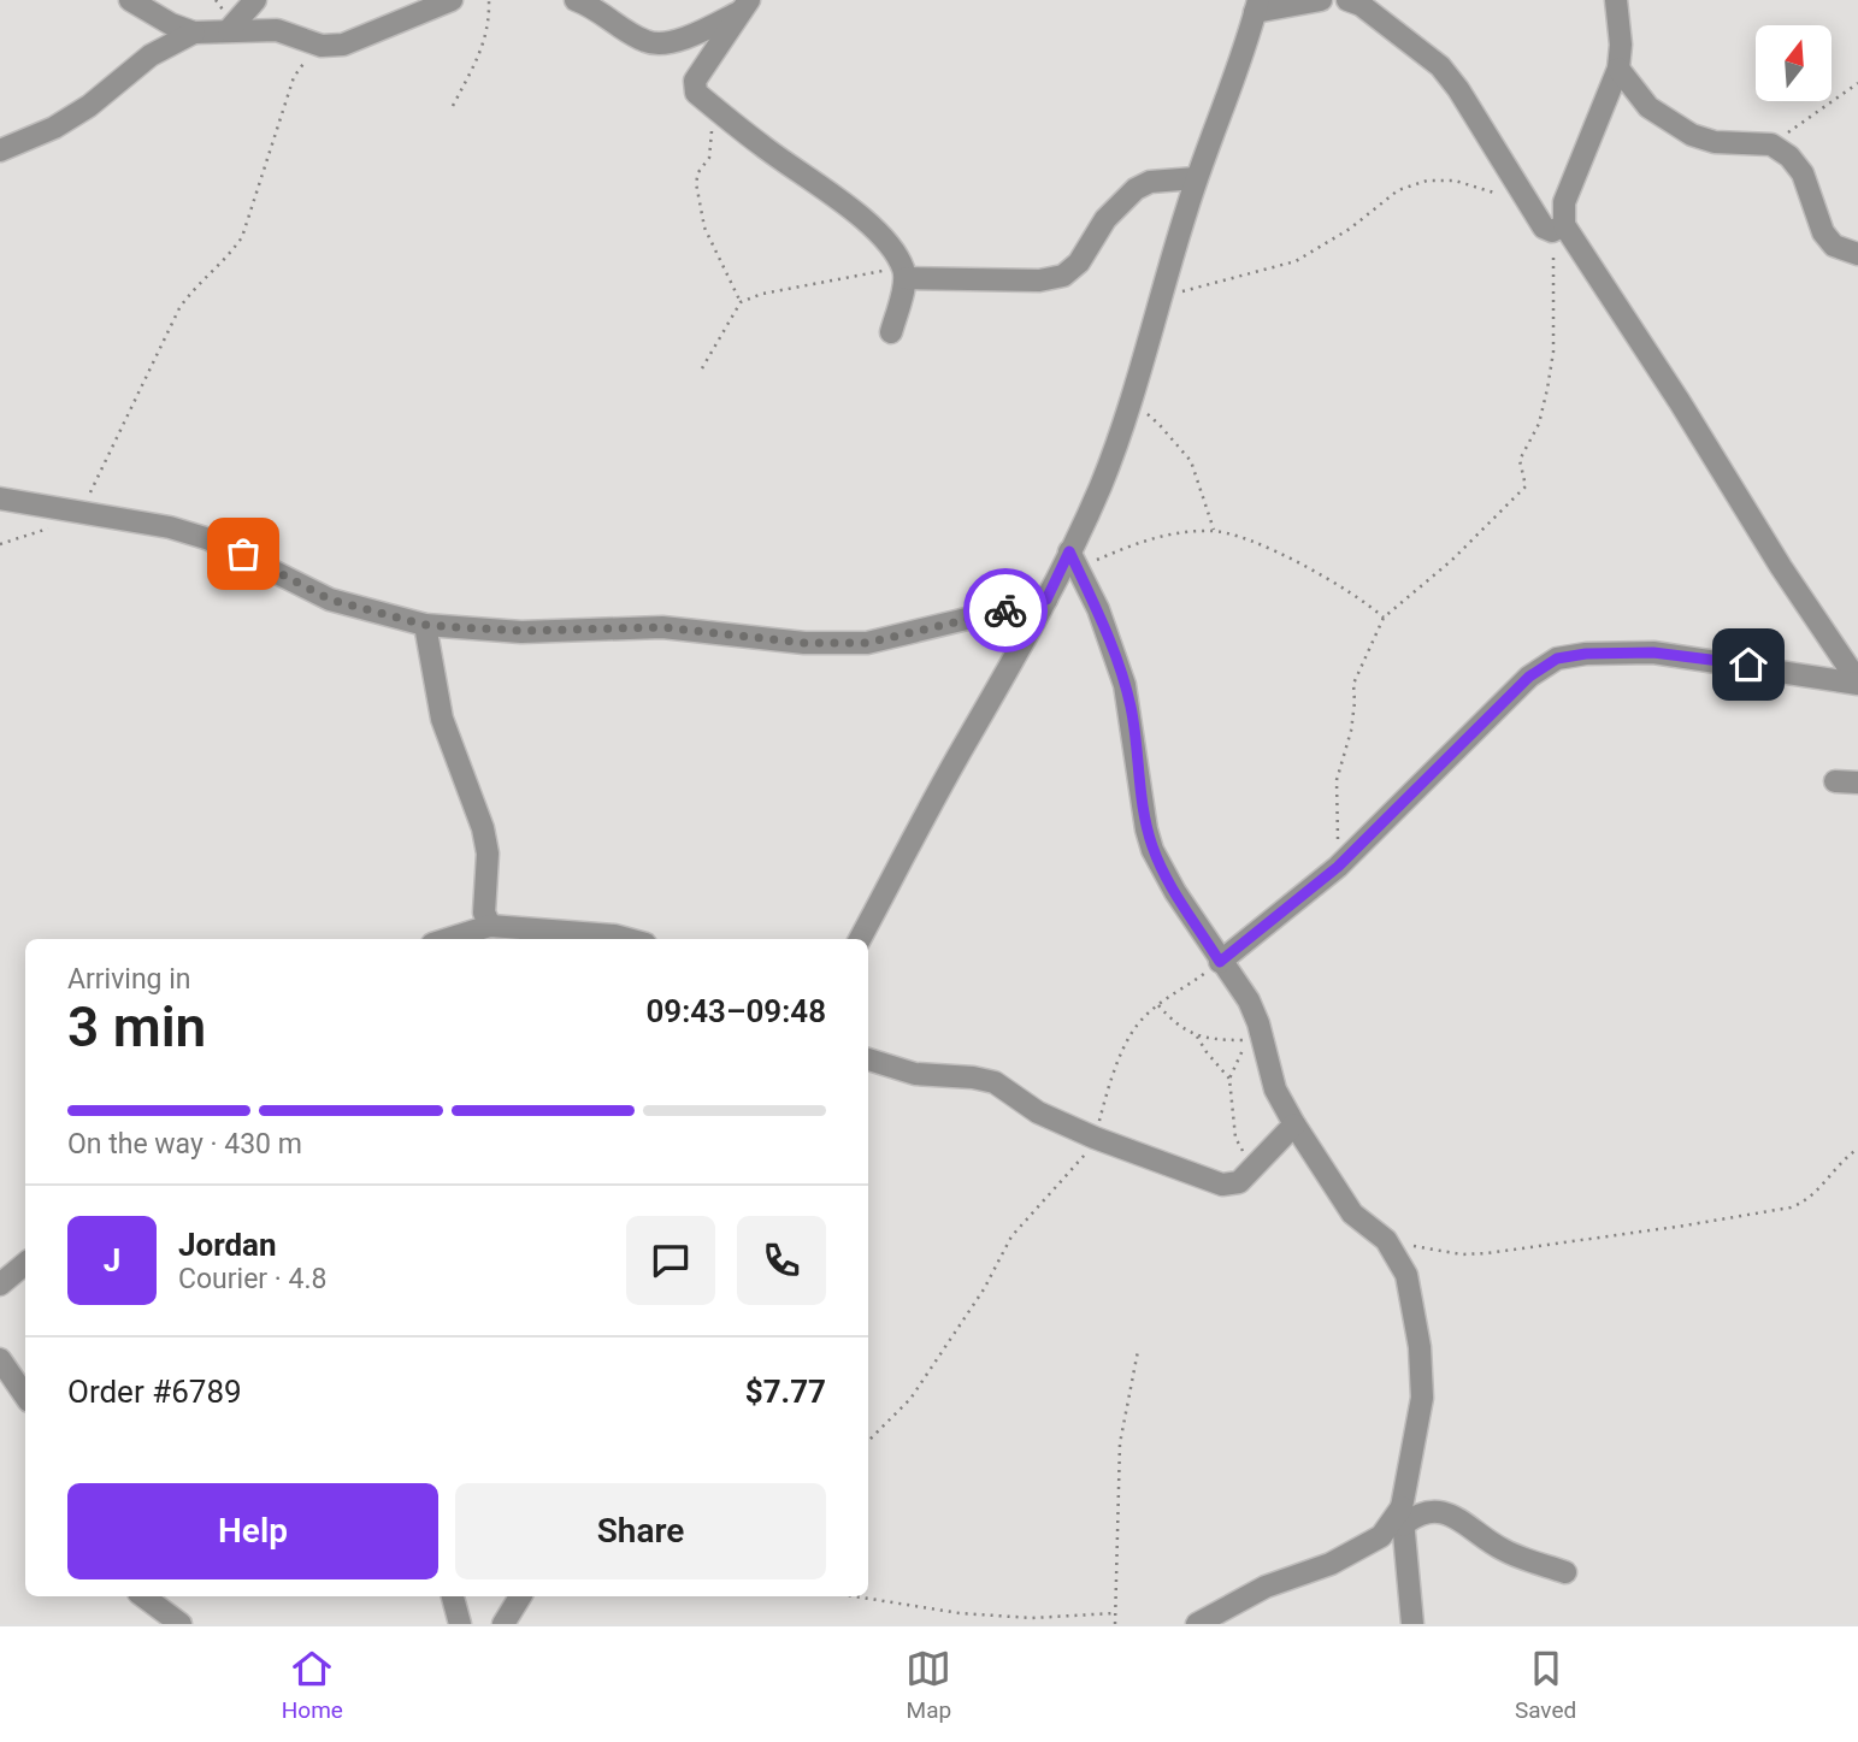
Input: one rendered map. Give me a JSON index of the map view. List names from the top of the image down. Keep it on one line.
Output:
{"north":"top","page":{"heading":["3 min","Arriving in","09:43–09:48"],"panel":["Jordan","Courier · 4.8","Order #6789","$7.77"],"bar":"On the way · 430 m","round":"J","buttons":["Help","Share"],"tabs":["Home","Map","Saved"]}}
